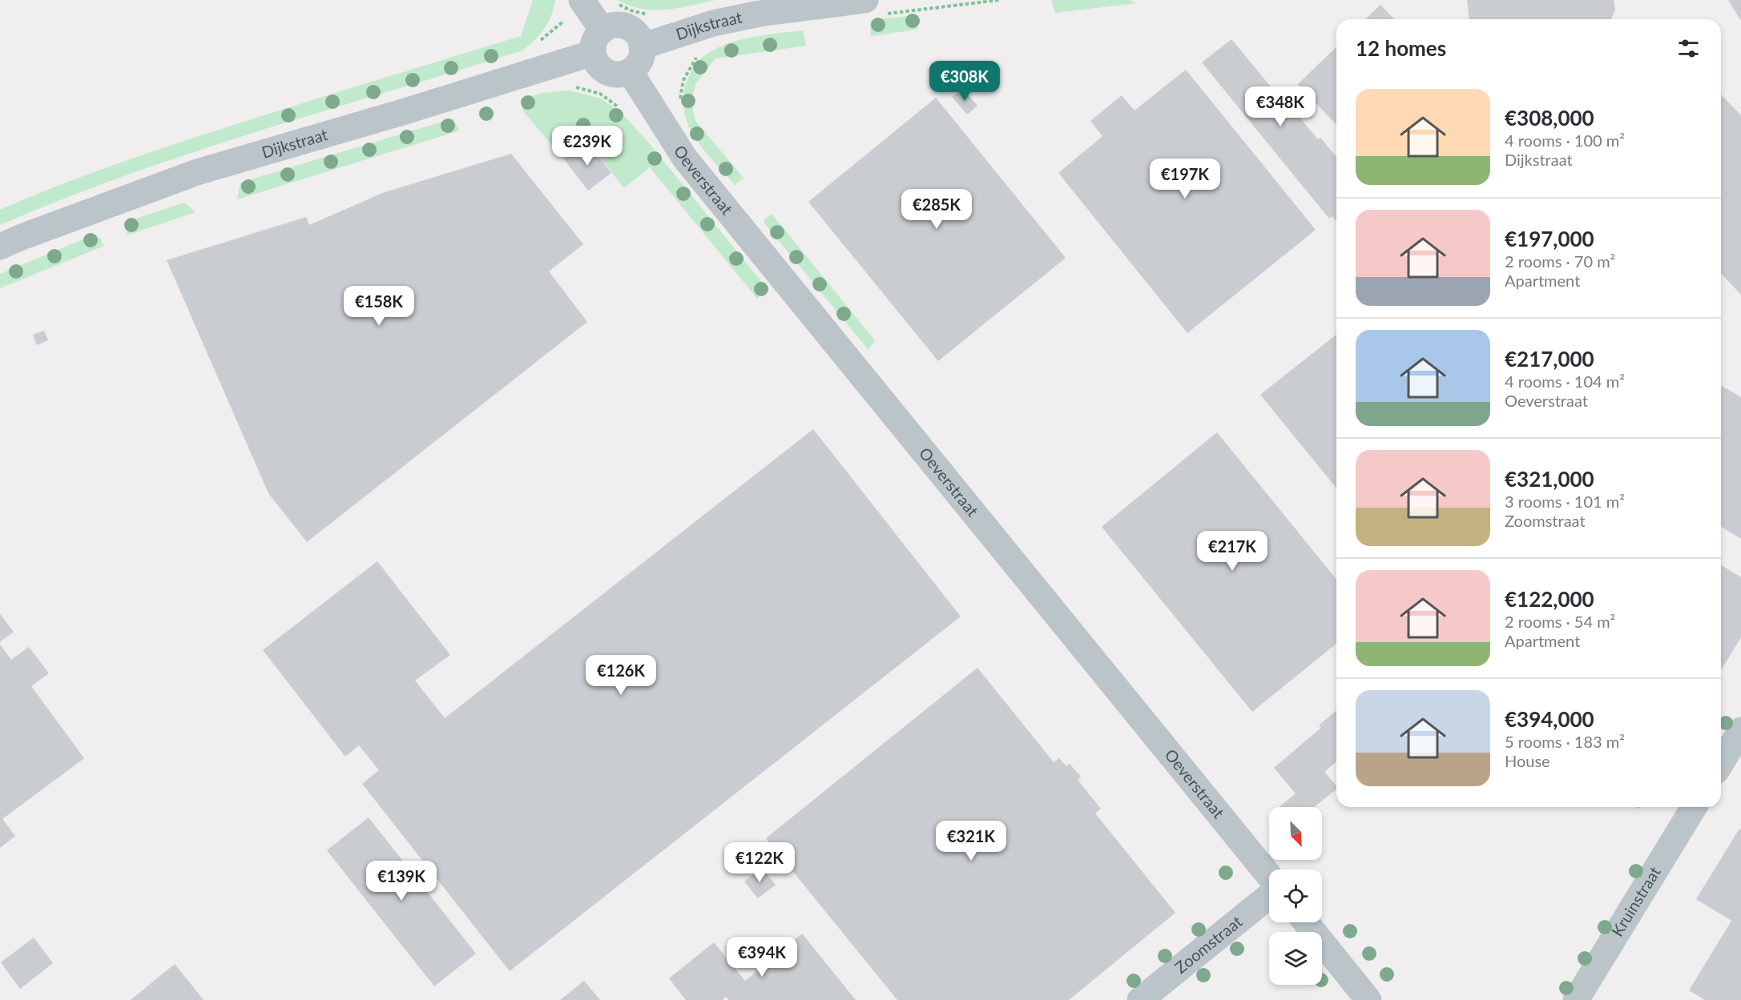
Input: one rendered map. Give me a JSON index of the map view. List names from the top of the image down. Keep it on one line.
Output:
{"streets":{"street":["Dijkstraat","Oeverstraat","Kruinstraat","Zoomstraat"]},"crossings":[["Dijkstraat","Oeverstraat"]],"north":"bottom right","page":{"heading":"12 homes","price":["€308K","€348K","€239K","€197K","€285K","€158K","€217K","€126K","€321K","€122K","€139K","€394K"],"list":[{"name":"€308,000","note":"4 rooms · 100 m² · Dijkstraat"},{"name":"€197,000","note":"2 rooms · 70 m² · Apartment"},{"name":"€217,000","note":"4 rooms · 104 m² · Oeverstraat"},{"name":"€321,000","note":"3 rooms · 101 m² · Zoomstraat"},{"name":"€122,000","note":"2 rooms · 54 m² · Apartment"},{"name":"€394,000","note":"5 rooms · 183 m² · House"}]}}
